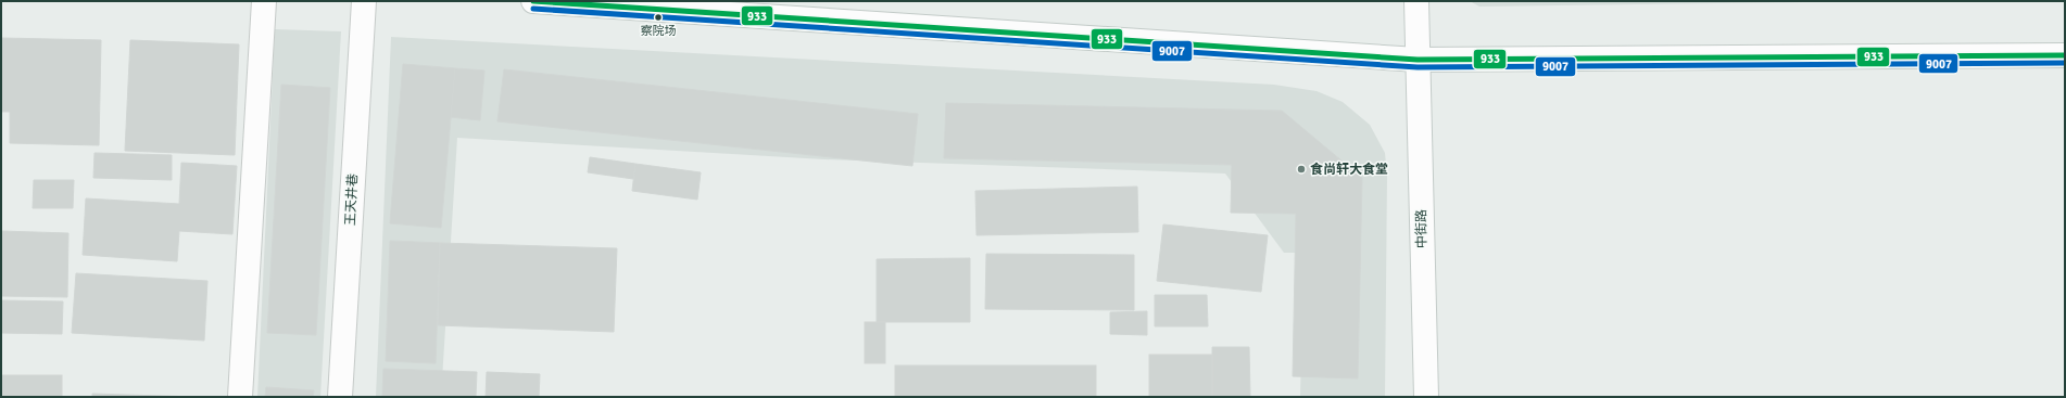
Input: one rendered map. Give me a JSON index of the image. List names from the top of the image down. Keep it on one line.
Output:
{"streets":{"main road":["王天井巷","中街路"]},"places":["察院场","食尚轩大食堂"],"lines":["transit line 933","transit line 9007"]}
